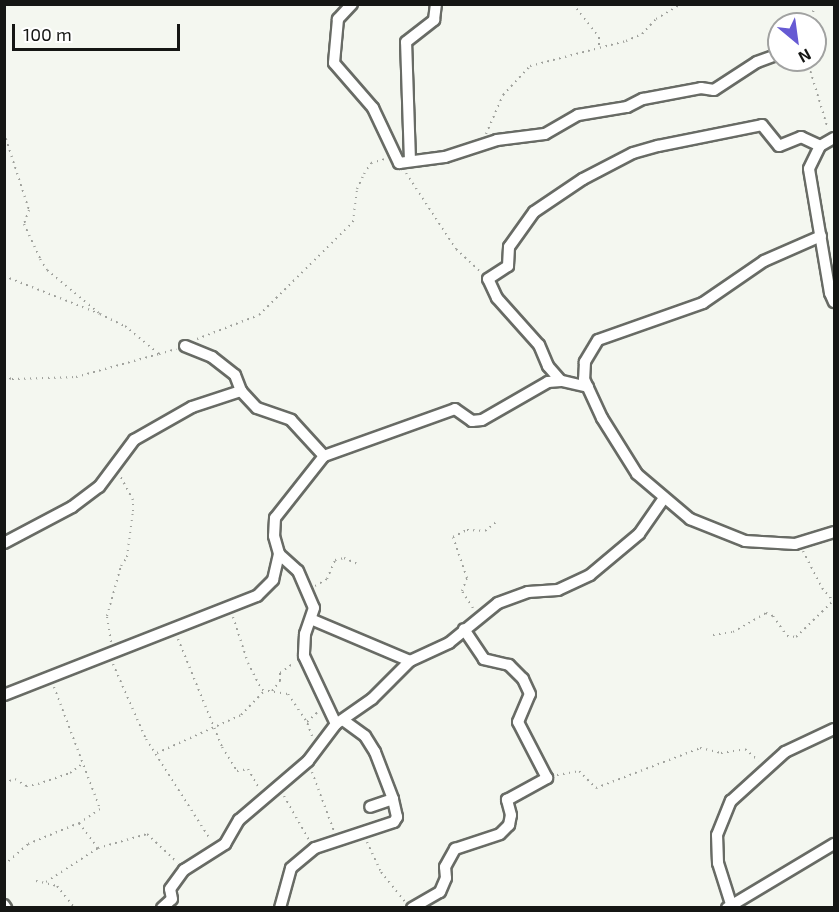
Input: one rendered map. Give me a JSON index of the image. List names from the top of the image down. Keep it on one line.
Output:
{"scale_bar":"100 m","north":"bottom right"}
